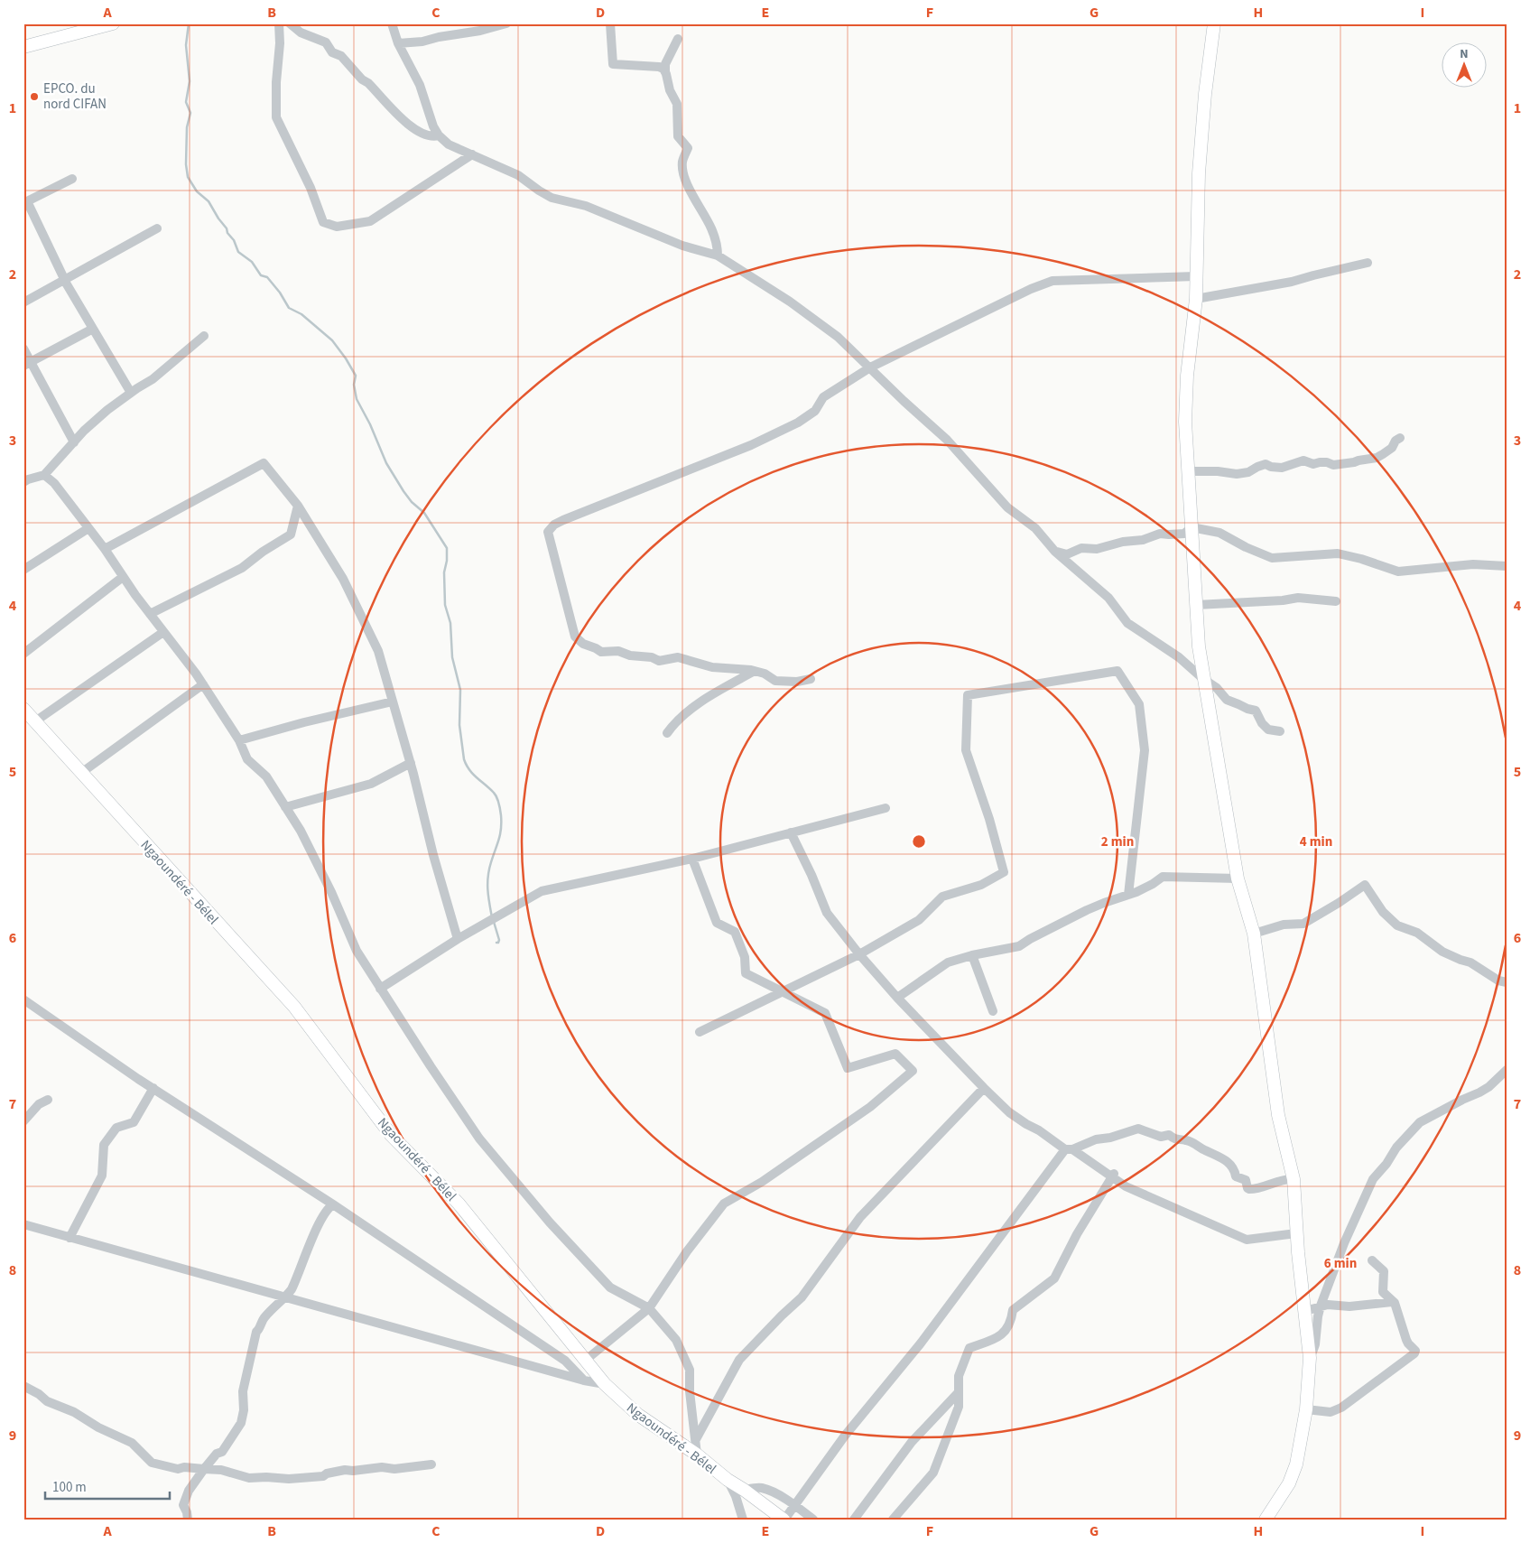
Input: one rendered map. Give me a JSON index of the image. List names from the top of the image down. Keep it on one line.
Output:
{"streets":{"street":["Ngaoundéré - Bélel"]},"places":["EPCO. du nord CIFAN"],"scale_bar":"100 m","north":"top","grid":{"columns":["A","B","C","D","E","F","G","H","I"],"rows":["1","2","3","4","5","6","7","8","9"]},"rings":["2 min","4 min","6 min"]}
